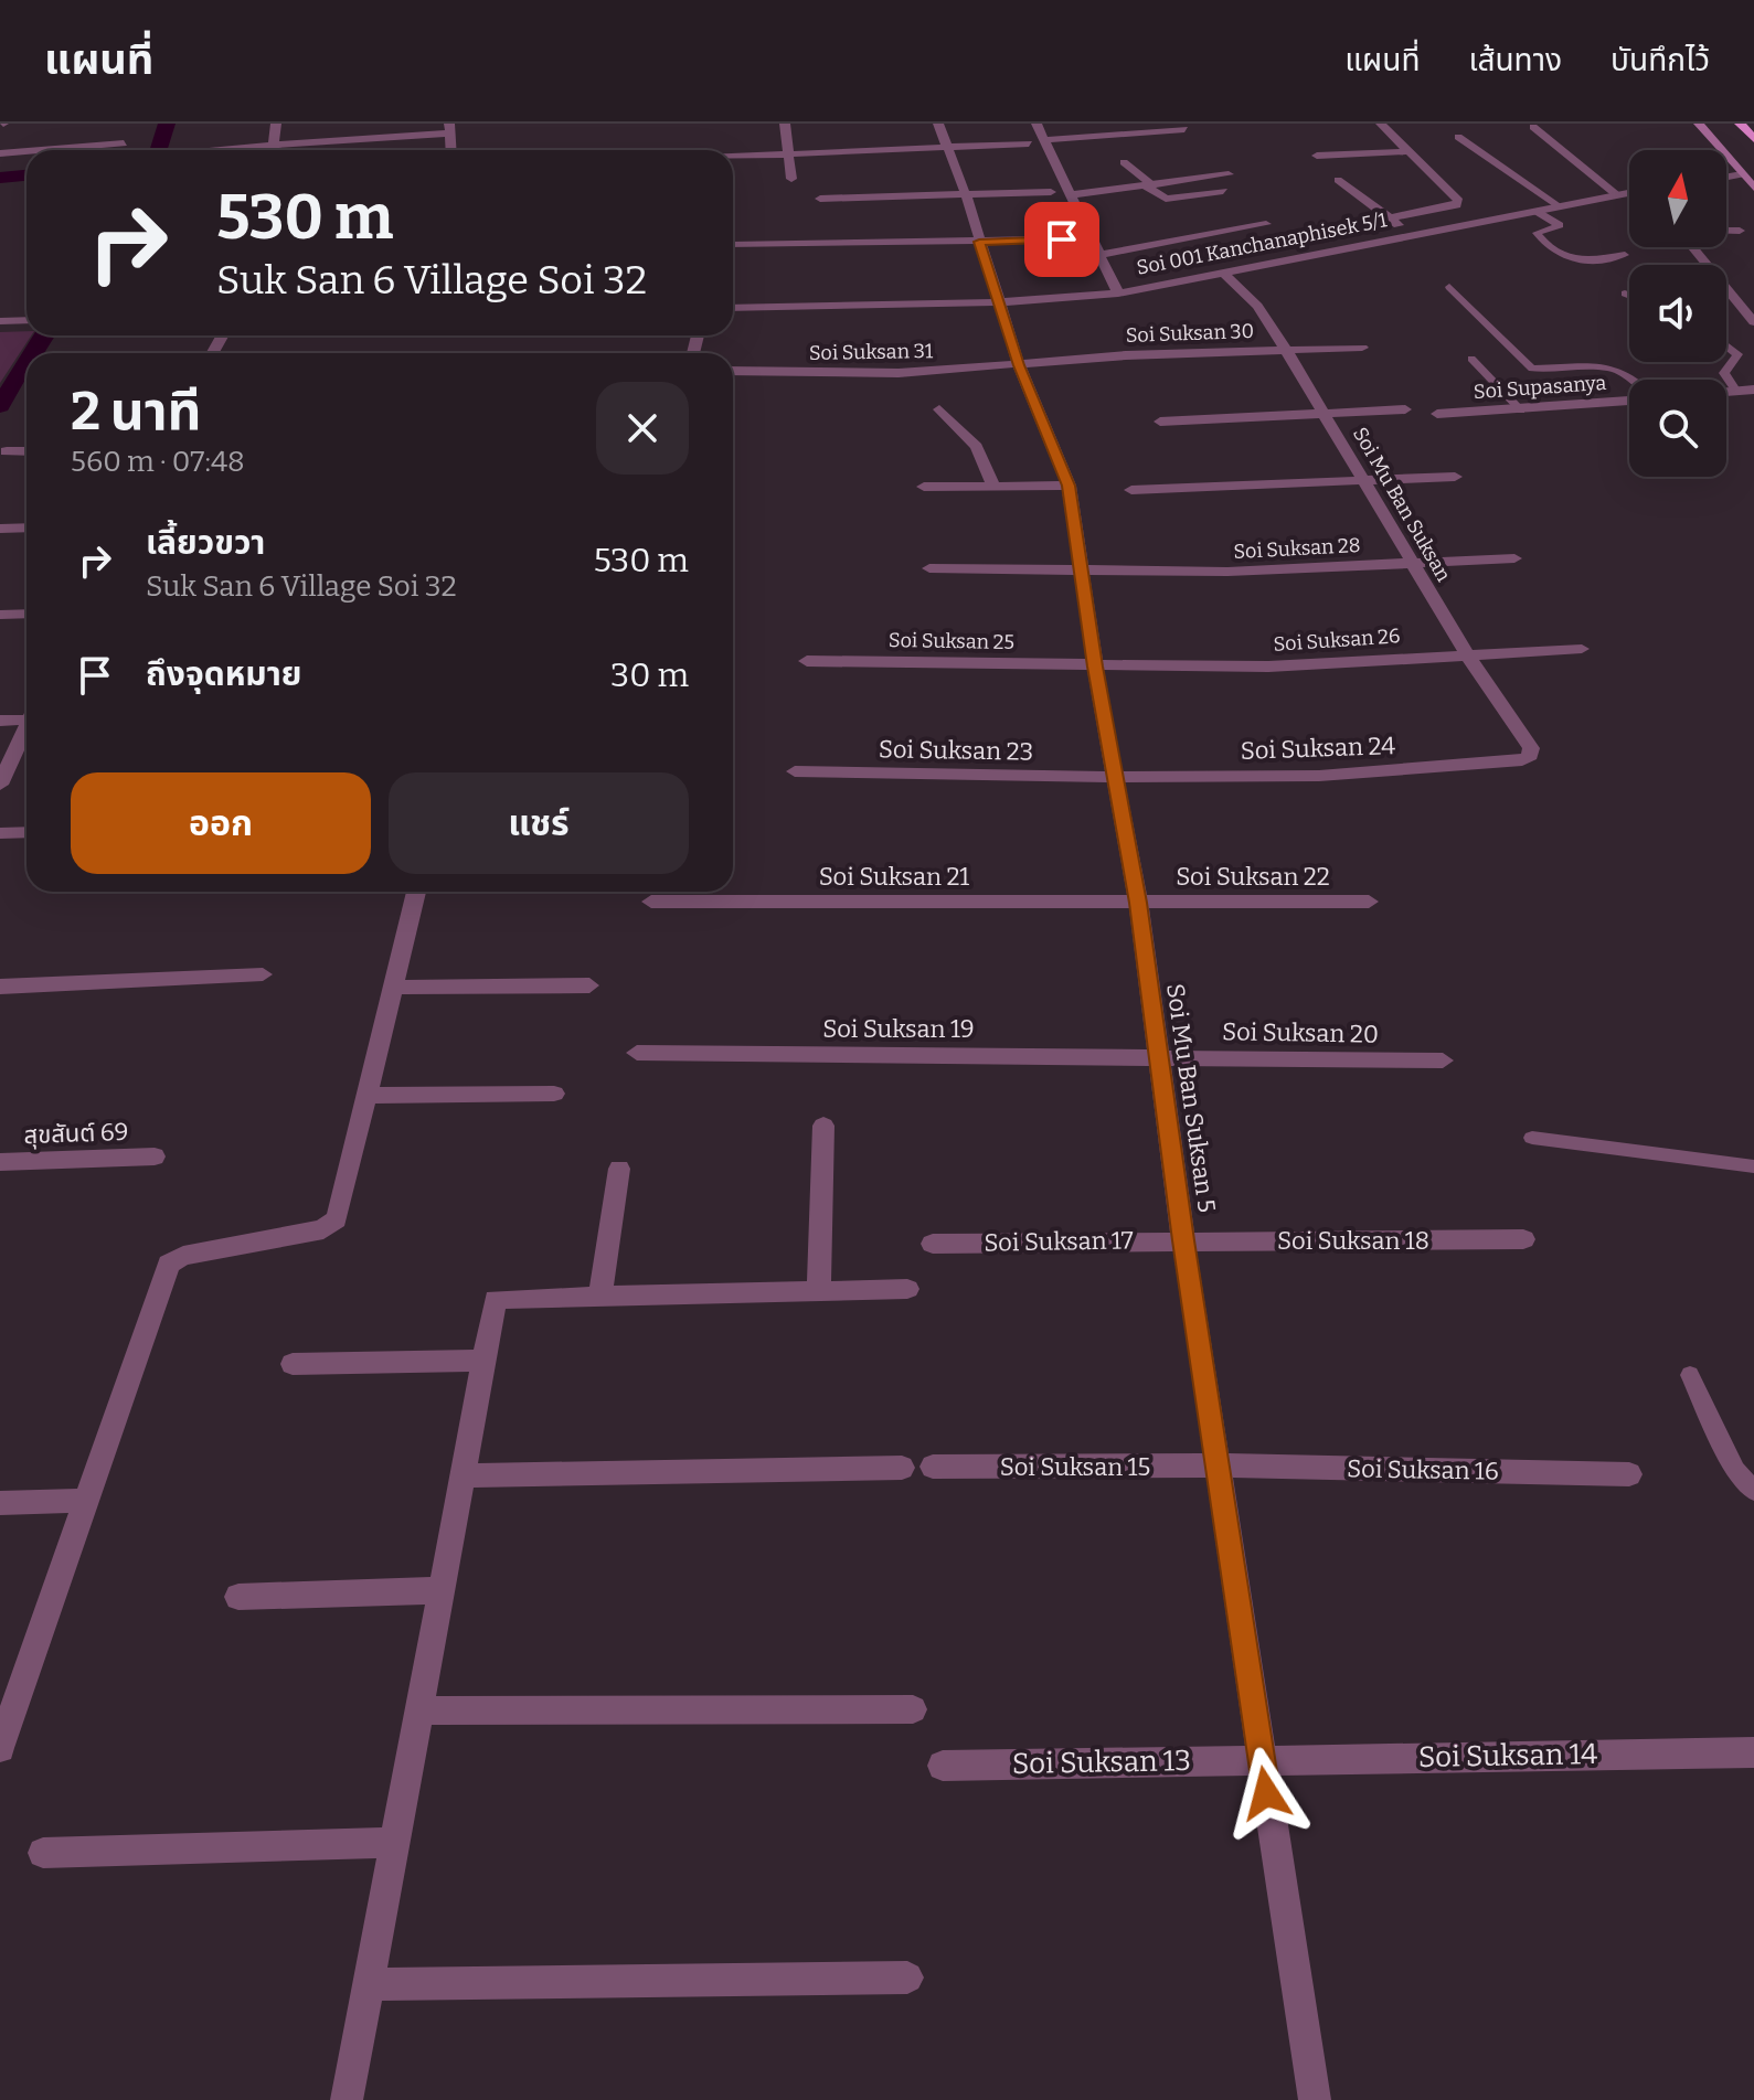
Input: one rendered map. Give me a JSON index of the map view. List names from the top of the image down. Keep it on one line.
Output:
{"streets":{"street":["Soi 001 Kanchanaphisek 5/1","Soi Suksan 30","Soi Suksan 31","Soi Supasanya","Soi Mu Ban Suksan","Soi Suksan 28","Soi Suksan 26","Soi Suksan 25","Soi Suksan 24","Soi Suksan 23","Soi Suksan 21","Soi Suksan 22","Soi Suksan 19","Soi Suksan 20","Soi Mu Ban Suksan 5","สุขสันต์ 69","Soi Suksan 18","Soi Suksan 17","Soi Suksan 15","Soi Suksan 16","Soi Suksan 14","Soi Suksan 13"]},"crossings":[["Soi 001 Kanchanaphisek 5/1","Soi Mu Ban Suksan"],["Soi 001 Kanchanaphisek 5/1","Soi Mu Ban Suksan 5"],["Soi Suksan 30","Soi Suksan 31"],["Soi Suksan 30","Soi Mu Ban Suksan"],["Soi Suksan 30","Soi Mu Ban Suksan 5"],["Soi Suksan 31","Soi Mu Ban Suksan 5"],["Soi Mu Ban Suksan","Soi Suksan 28"],["Soi Mu Ban Suksan","Soi Suksan 26"],["Soi Mu Ban Suksan","Soi Suksan 24"],["Soi Suksan 28","Soi Mu Ban Suksan 5"],["Soi Suksan 26","Soi Suksan 25"],["Soi Suksan 26","Soi Mu Ban Suksan 5"],["Soi Suksan 25","Soi Mu Ban Suksan 5"],["Soi Suksan 24","Soi Suksan 23"],["Soi Suksan 24","Soi Mu Ban Suksan 5"],["Soi Suksan 23","Soi Mu Ban Suksan 5"],["Soi Suksan 21","Soi Suksan 22"],["Soi Suksan 21","Soi Mu Ban Suksan 5"],["Soi Suksan 22","Soi Mu Ban Suksan 5"],["Soi Suksan 19","Soi Suksan 20"],["Soi Suksan 19","Soi Mu Ban Suksan 5"],["Soi Suksan 20","Soi Mu Ban Suksan 5"],["Soi Mu Ban Suksan 5","Soi Suksan 18"],["Soi Mu Ban Suksan 5","Soi Suksan 17"],["Soi Mu Ban Suksan 5","Soi Suksan 15"],["Soi Mu Ban Suksan 5","Soi Suksan 16"],["Soi Mu Ban Suksan 5","Soi Suksan 14"],["Soi Mu Ban Suksan 5","Soi Suksan 13"],["Soi Suksan 18","Soi Suksan 17"],["Soi Suksan 15","Soi Suksan 16"],["Soi Suksan 14","Soi Suksan 13"]],"north":"top","page":{"header":"แผนที่","nav":["แผนที่","เส้นทาง","บันทึกไว้"],"turn":["530 m","Suk San 6 Village Soi 32"],"heading":["2 นาที","560 m · 07:48"],"list":[{"name":"เลี้ยวขวา","note":"Suk San 6 Village Soi 32","value":"530 m"},{"name":"ถึงจุดหมาย","value":"30 m"}],"buttons":["ออก","แชร์"]}}
